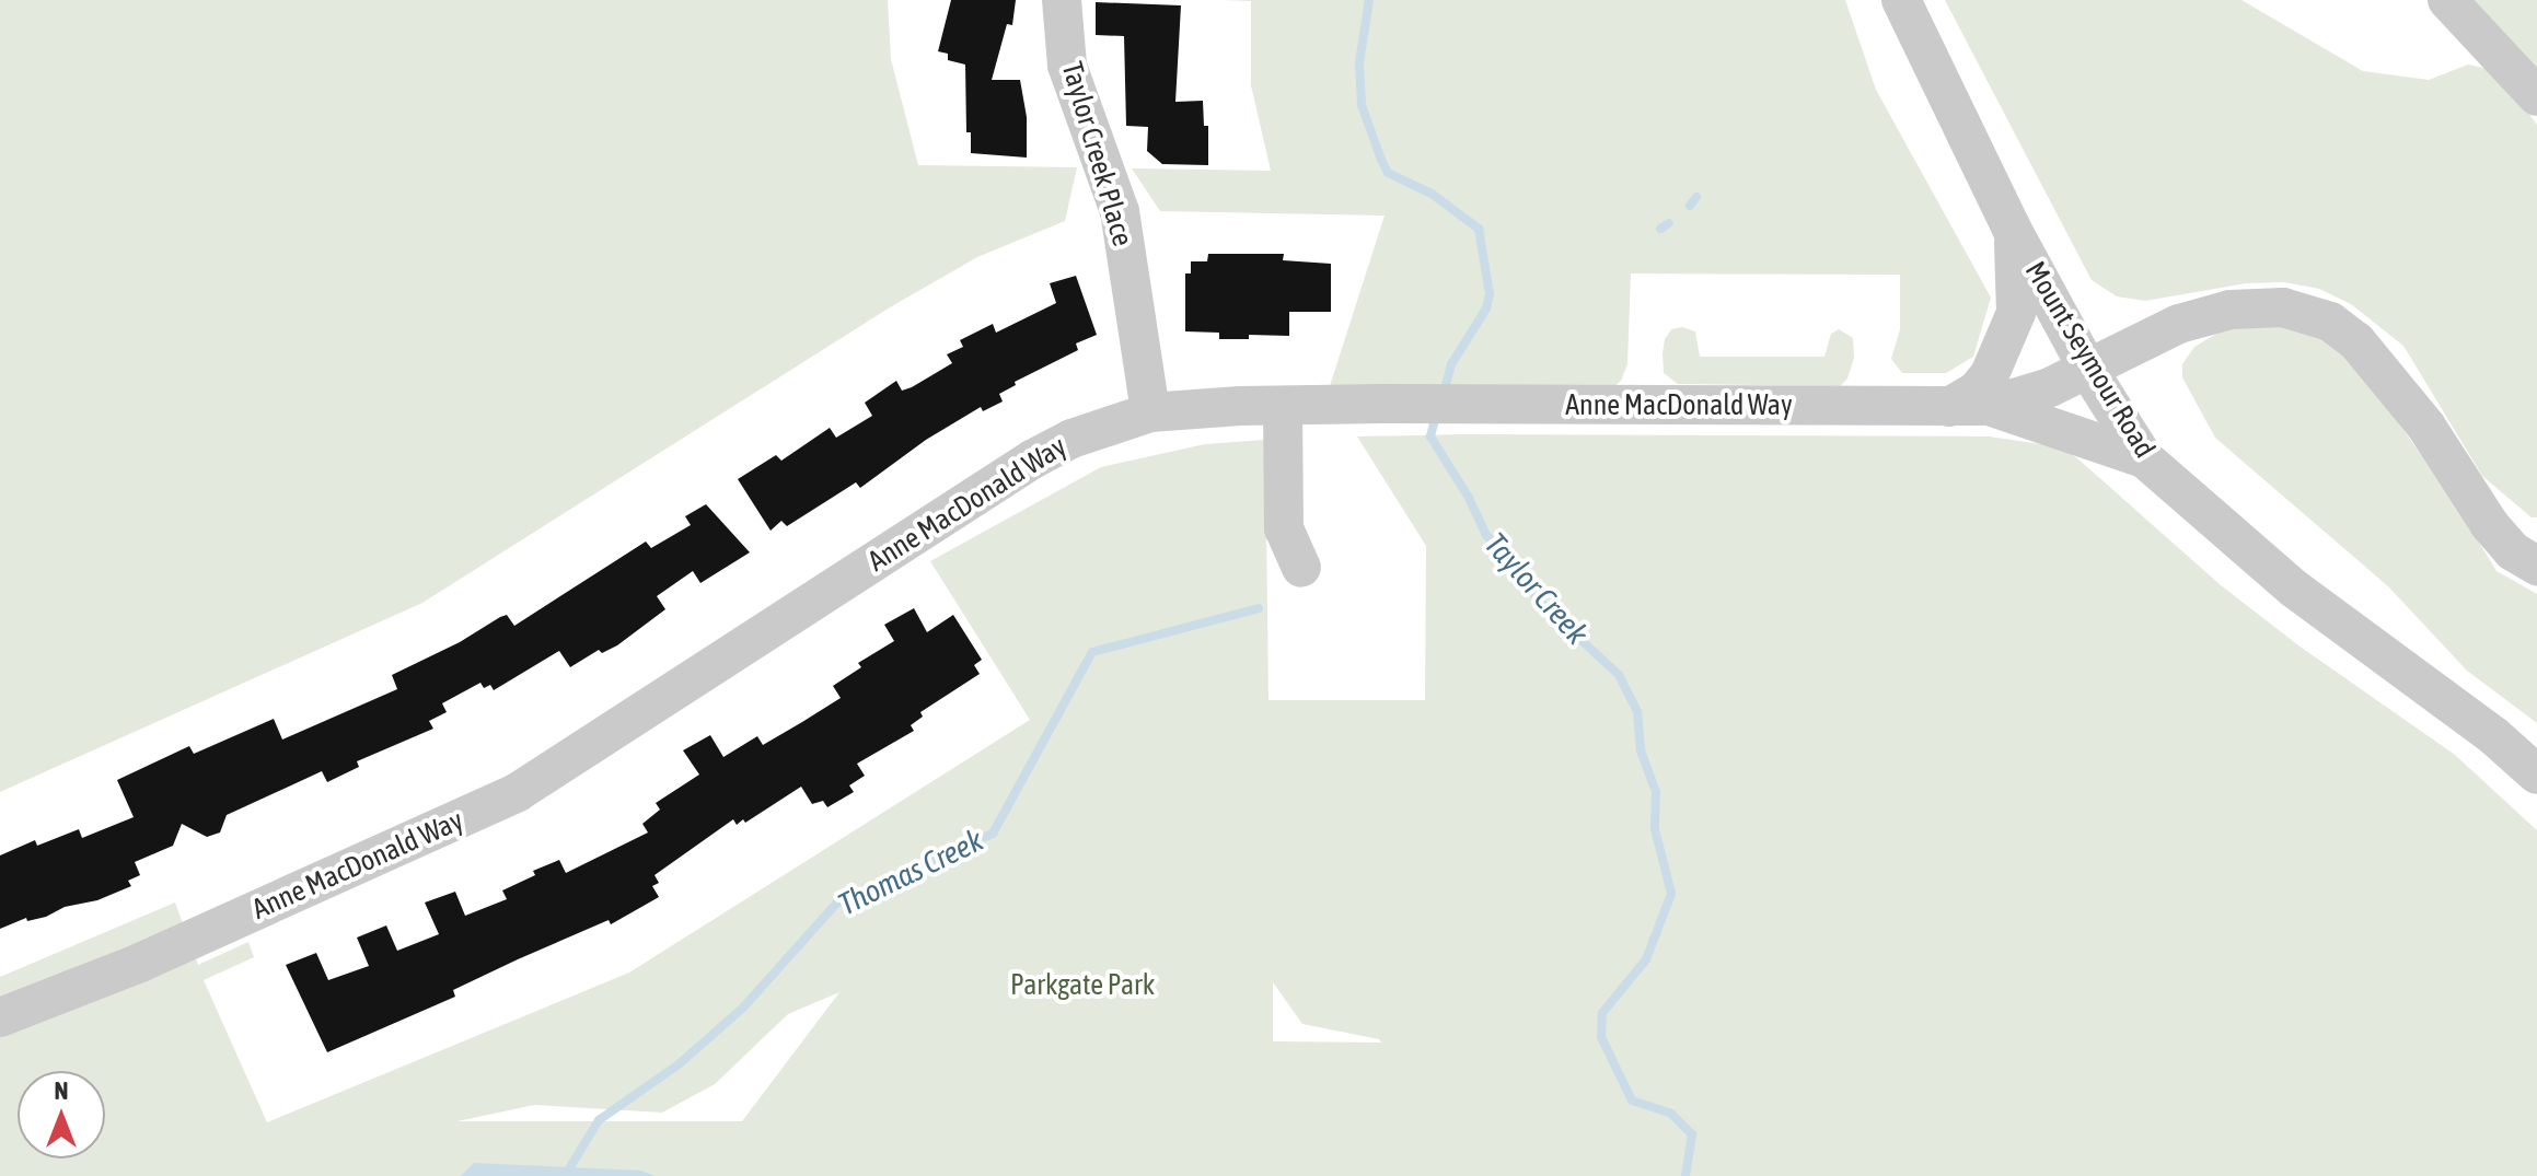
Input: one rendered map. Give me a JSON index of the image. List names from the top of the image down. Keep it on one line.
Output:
{"streets":{"street":["Taylor Creek Place","Mount Seymour Road","Anne MacDonald Way"]},"crossings":[["Taylor Creek Place","Anne MacDonald Way"],["Mount Seymour Road","Anne MacDonald Way"]],"water":["Taylor Creek","Thomas Creek"],"parks":["Parkgate Park"],"north":"top"}
